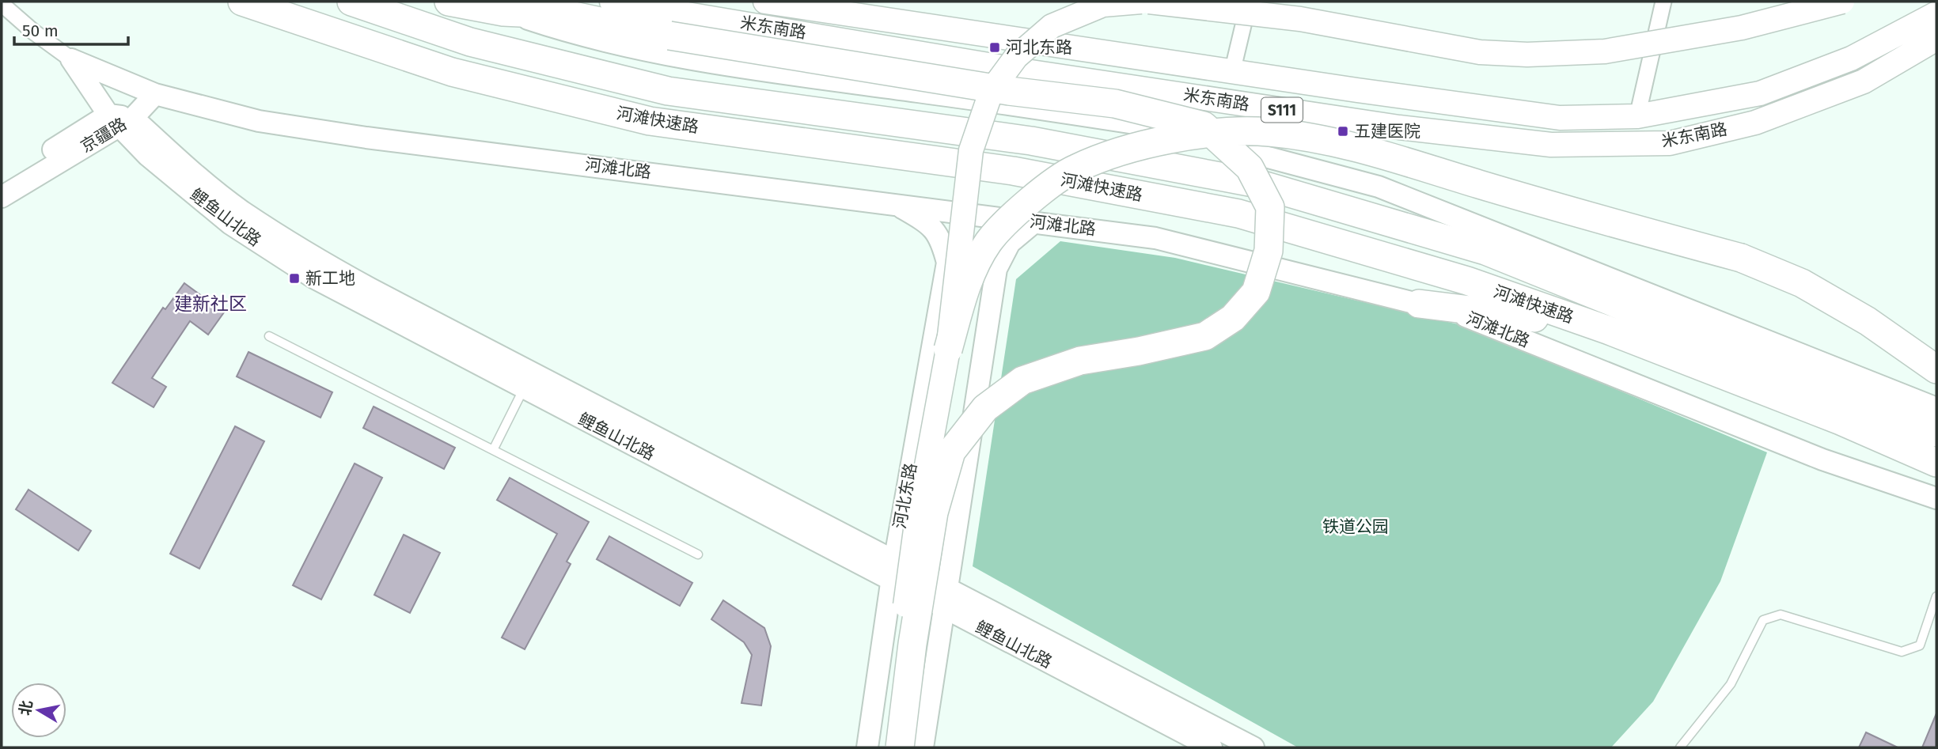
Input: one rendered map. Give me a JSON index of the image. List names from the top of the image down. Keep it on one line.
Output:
{"streets":{"highway":["河滩快速路"],"main road":["米东南路","S111"],"street":["京疆路","河滩北路","鲤鱼山北路","河北东路"]},"crossings":[["京疆路","鲤鱼山北路"],["河滩北路","鲤鱼山北路"],["河滩北路","河北东路"],["鲤鱼山北路","河北东路"]],"districts":["建新社区"],"parks":["铁道公园"],"places":{"transit":["河北东路","五建医院","新工地"]},"scale_bar":"50 m","north":"left"}
